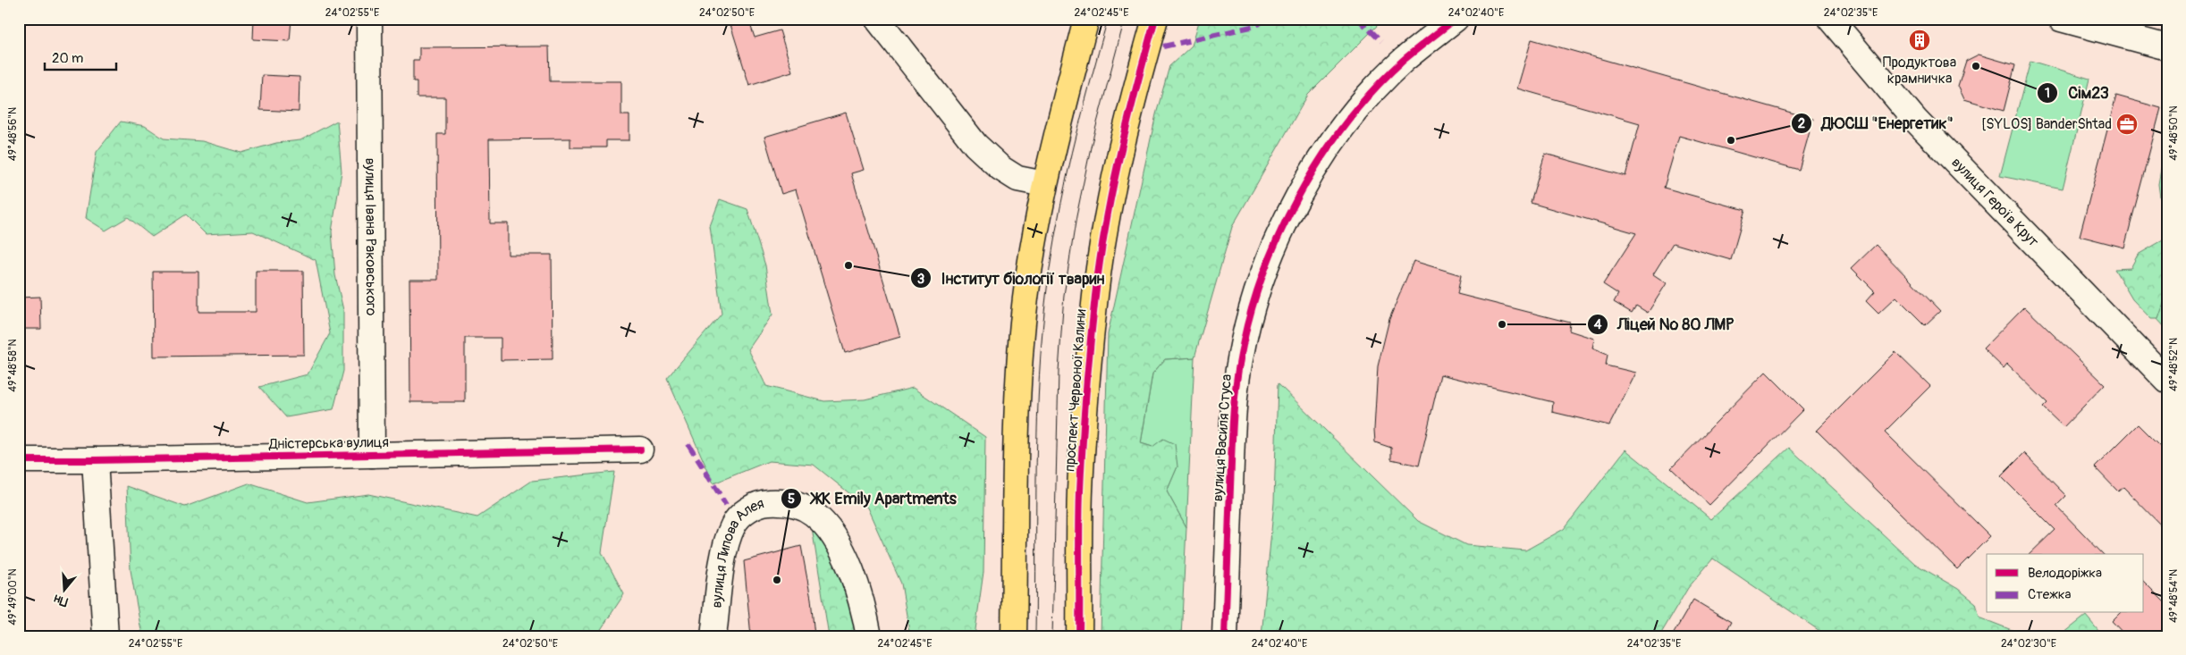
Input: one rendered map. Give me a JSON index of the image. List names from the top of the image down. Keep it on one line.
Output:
{"streets":{"main road":["проспект Червоної Калини"],"street":["вулиця Героїв Крут","вулиця Івана Раковського","вулиця Василя Стуса","Дністерська вулиця","вулиця Липова Алея"]},"crossings":[["вулиця Івана Раковського","Дністерська вулиця"]],"places":{"building":["Продуктова крамничка"],"other":["Сім23","ДЮСШ \"Енергетик\"","Інститут біології тварин","Ліцей № 80 ЛМР","ЖК Emily Apartments"],"office":["[SYLOS] BanderShtad"]},"legend":["Велодоріжка","Стежка"],"scale_bar":"20 m","north":"bottom","coordinates":["24°02'55\"E","24°02'50\"E","24°02'45\"E","24°02'40\"E","24°02'35\"E","49°48'50\"N","49°48'56\"N","49°48'52\"N","49°48'58\"N","49°48'54\"N","49°49'00\"N","24°02'30\"E"]}
